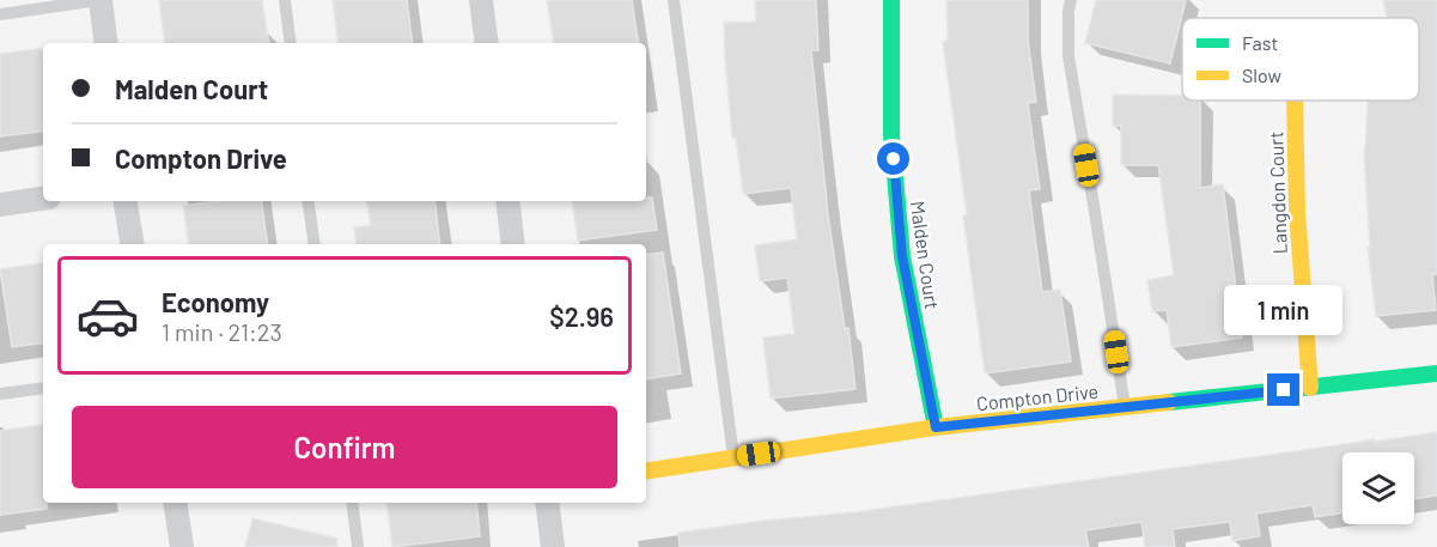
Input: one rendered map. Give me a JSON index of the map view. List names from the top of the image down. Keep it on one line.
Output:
{"streets":{"street":["Langdon Court","Malden Court","Compton Drive"]},"crossings":[["Langdon Court","Compton Drive"],["Malden Court","Compton Drive"]],"legend":["Fast","Slow"],"page":{"banner":["Malden Court","Compton Drive"],"list":[{"name":"Economy","note":"1 min · 21:23","value":"$2.96"}],"bubble":"1 min","buttons":"Confirm"}}
